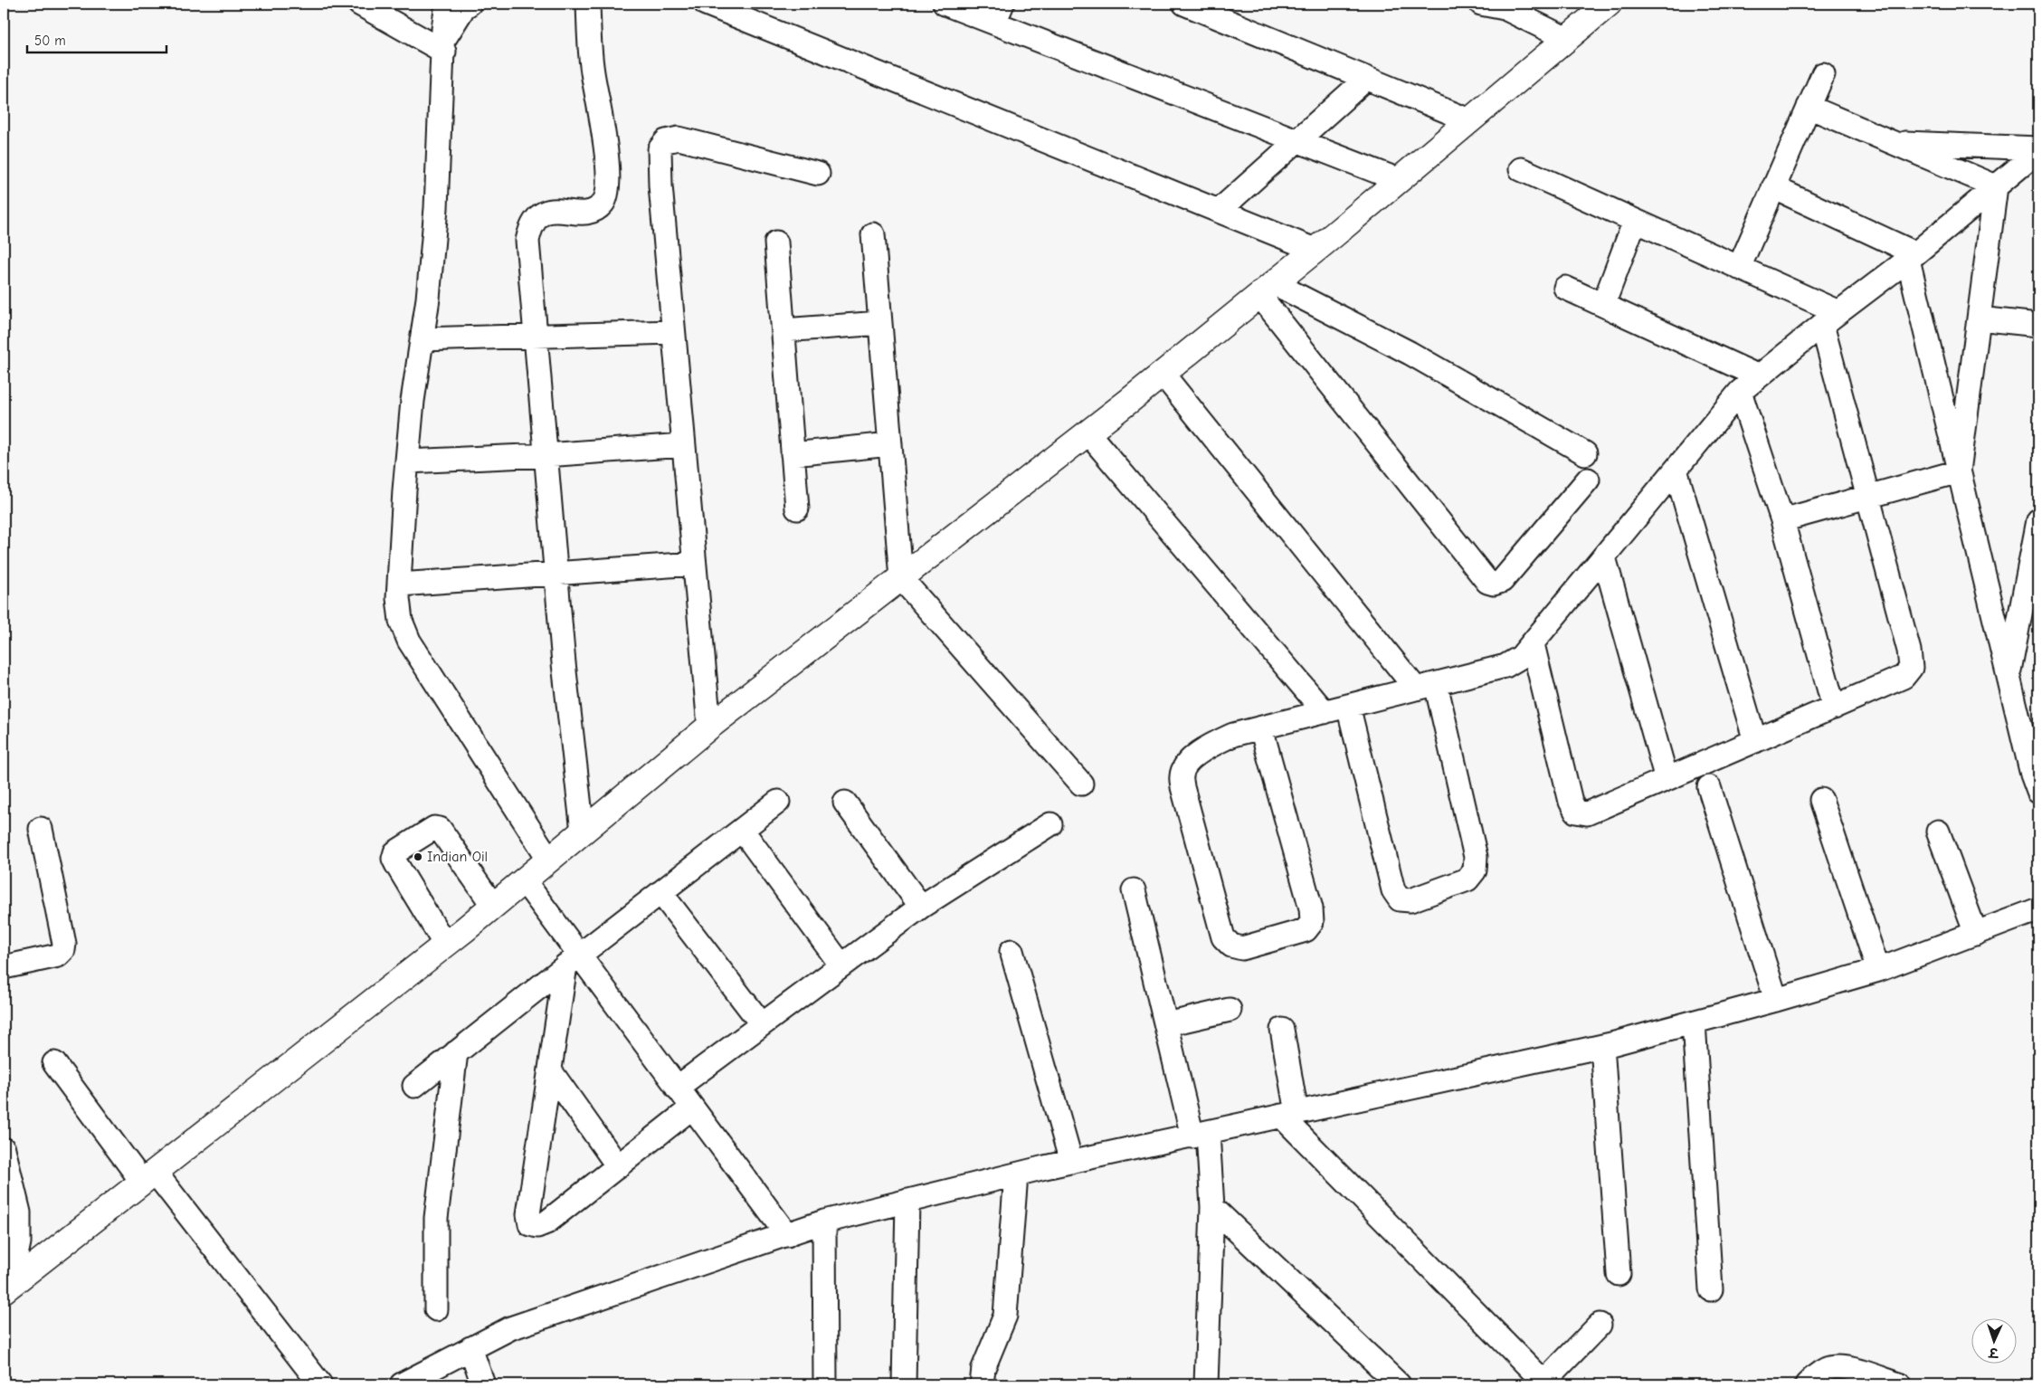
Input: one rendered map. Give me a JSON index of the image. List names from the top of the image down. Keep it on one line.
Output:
{"places":["Indian Oil"],"scale_bar":"50 m","north":"bottom"}
